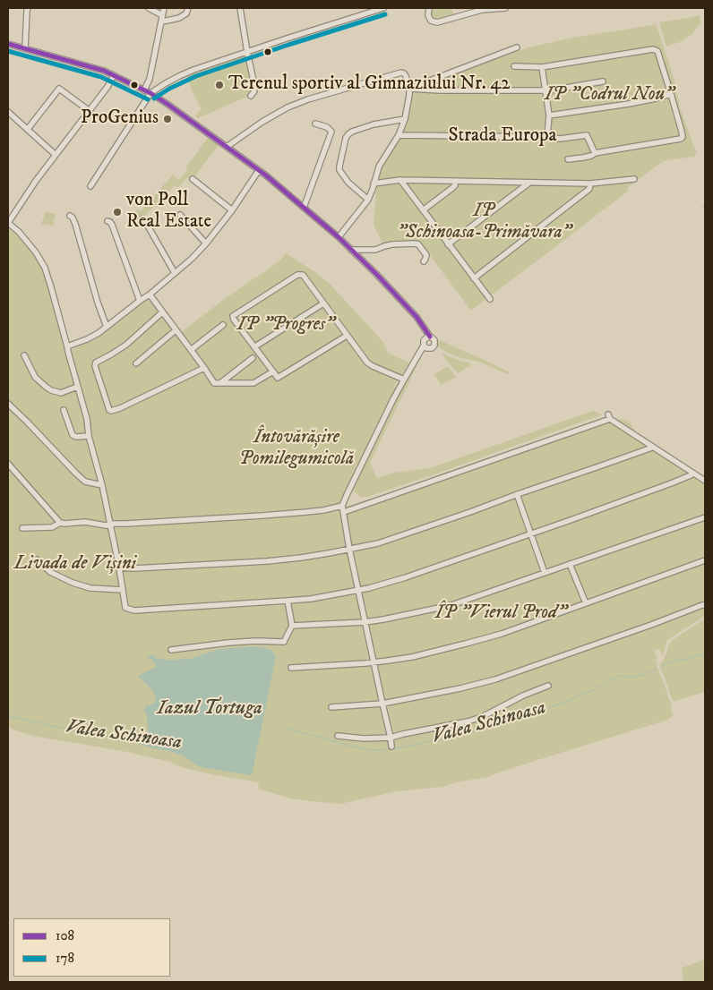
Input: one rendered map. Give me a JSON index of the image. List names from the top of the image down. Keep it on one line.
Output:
{"streets":{"street":["Strada Europa"]},"water":["Iazul Tortuga","Valea Schinoasa"],"parks":["IP \"Codrul Nou\"","IP \"Schinoasa-Primăvara\"","IP \"Progres\"","Întovărășire Pomilegumicolă","Livada de Vișini","ÎP \"Vierul Prod\""],"places":["Terenul sportiv al Gimnaziului Nr. 42","ProGenius","von Poll Real Estate"],"lines":["transit line 178","transit line 108"],"legend":["108","178"]}
